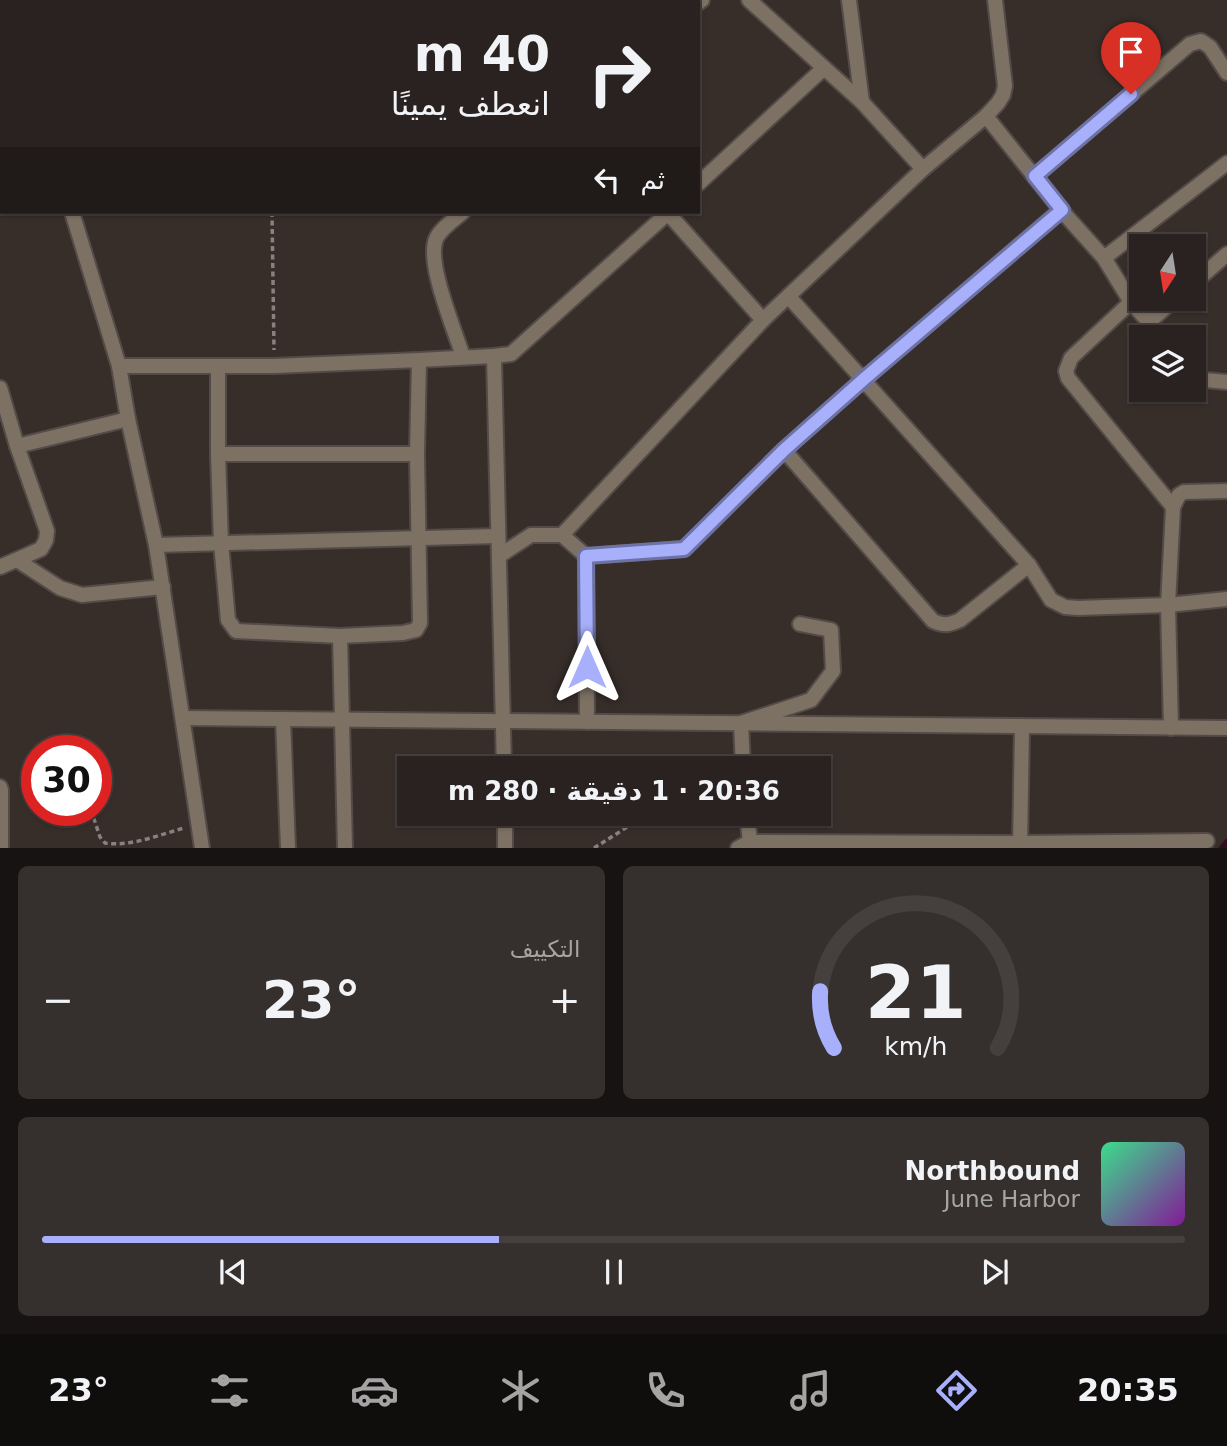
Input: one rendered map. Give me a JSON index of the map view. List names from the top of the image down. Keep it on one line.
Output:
{"north":"bottom","page":{"turn":["40 m","انعطف يمينًا"],"then":"ثم","limit":"30","trip":"20:36 · 1 دقيقة · 280 m","tile":"التكييف","heat":["−","23°","+"],"song":["Northbound","June Harbor"],"tabs":["20:35","23°"],"gauge":["21","km/h"]}}
